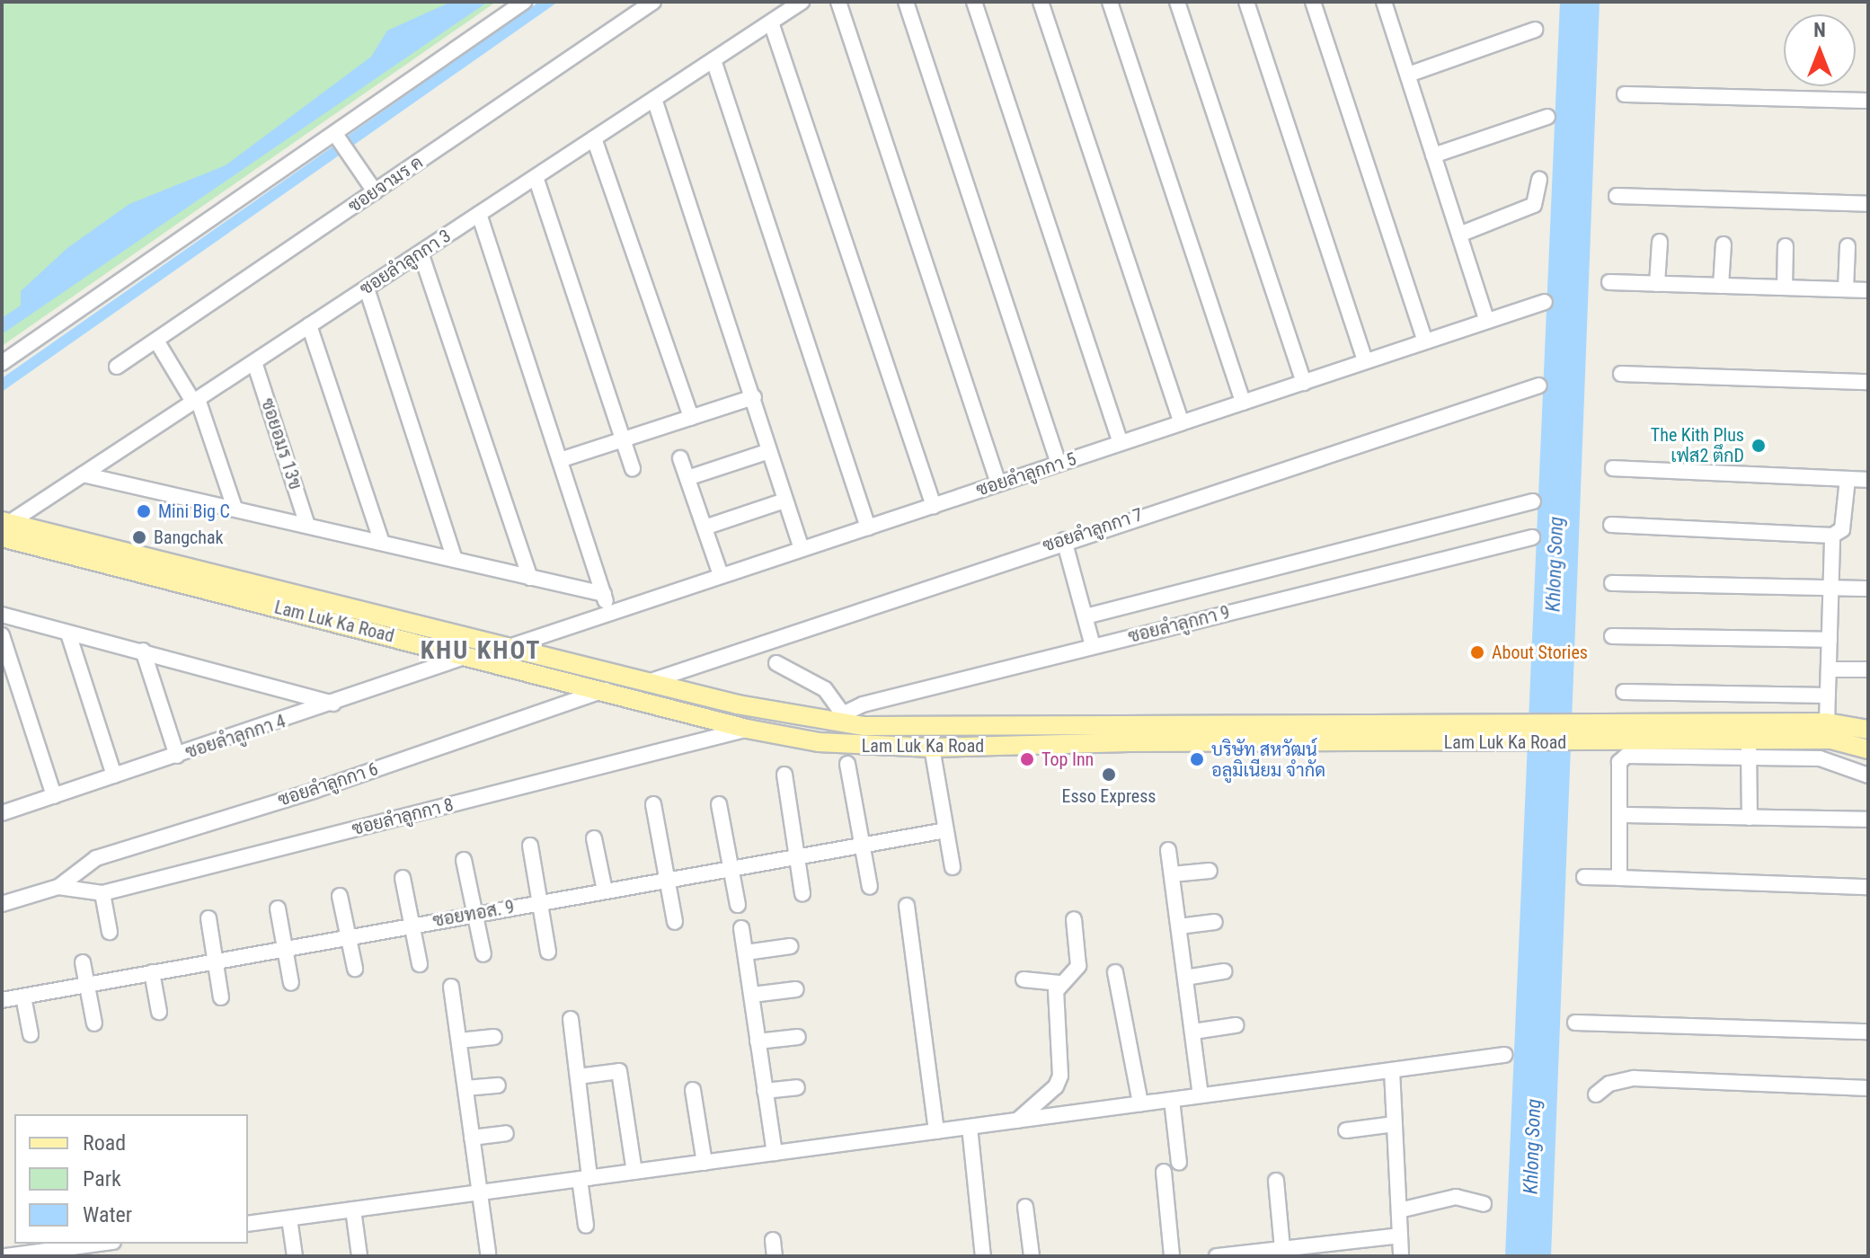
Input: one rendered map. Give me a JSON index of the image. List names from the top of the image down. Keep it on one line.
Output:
{"streets":{"main road":["Lam Luk Ka Road"],"street":["ซอยจามร ค","ซอยลำลูกกา 3","ซอยอมร 13ข","ซอยลำลูกกา 5","ซอยลำลูกกา 7","ซอยลำลูกกา 9","ซอยลำลูกกา 4","ซอยลำลูกกา 6","ซอยลำลูกกา 8","ซอยทอส. 9"]},"crossings":[["ซอยลำลูกกา 3","ซอยอมร 13ข"],["ซอยลำลูกกา 3","Lam Luk Ka Road"],["ซอยลำลูกกา 5","Lam Luk Ka Road"],["ซอยลำลูกกา 7","Lam Luk Ka Road"],["Lam Luk Ka Road","ซอยลำลูกกา 9"],["Lam Luk Ka Road","ซอยลำลูกกา 4"],["Lam Luk Ka Road","ซอยลำลูกกา 6"],["Lam Luk Ka Road","ซอยลำลูกกา 8"],["ซอยลำลูกกา 6","ซอยลำลูกกา 8"]],"districts":["KHU KHOT"],"water":["Khlong Song"],"places":["The Kith Plus เฟส2 ตึกD","Mini Big C","Bangchak","About Stories","Top Inn","บริษัท สหวัฒน์ อลูมิเนียม จำกัด","Esso Express"],"legend":["Road","Park","Water"],"north":"top"}
